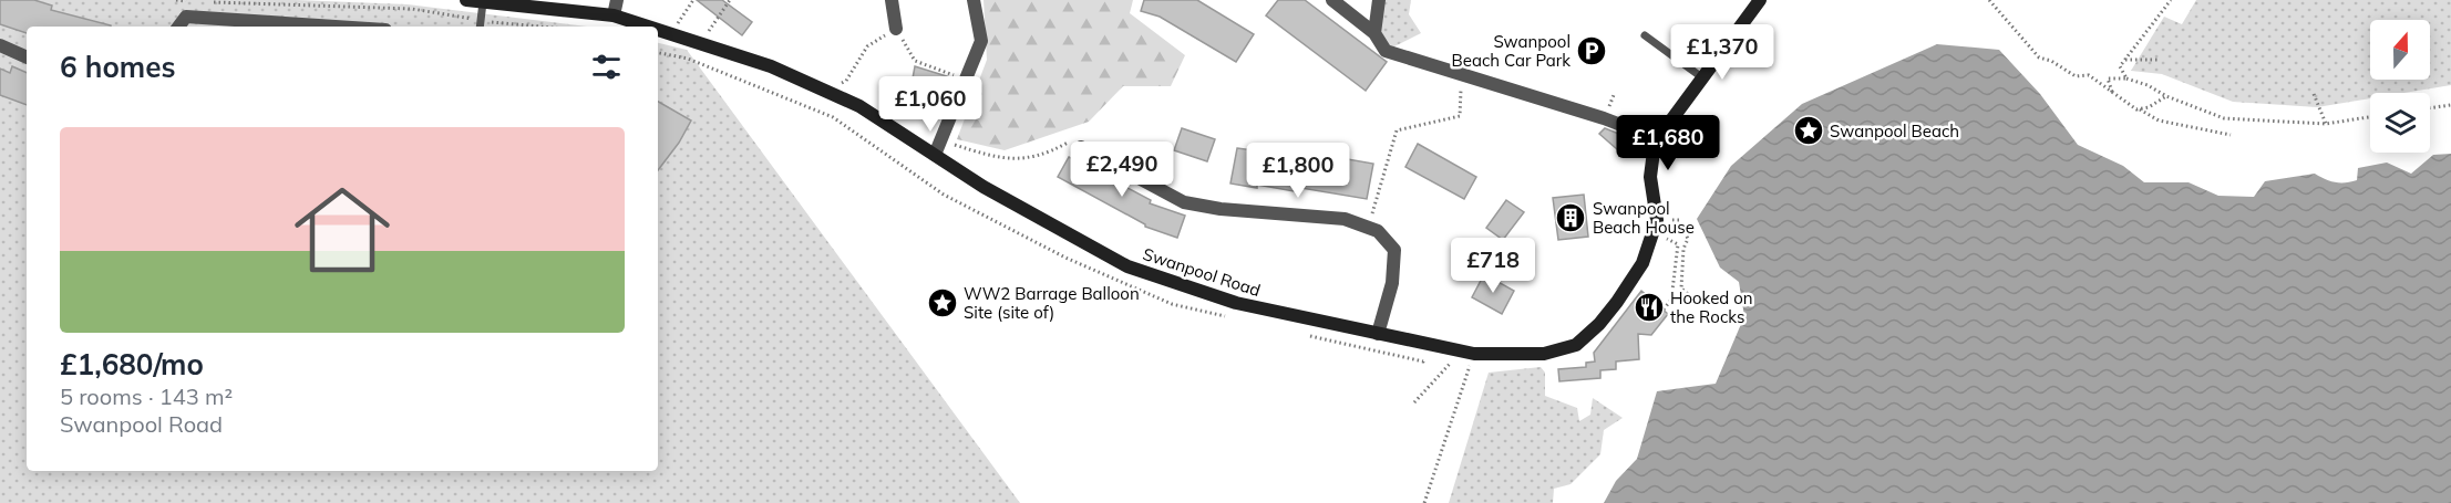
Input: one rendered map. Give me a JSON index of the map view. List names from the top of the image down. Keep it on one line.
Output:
{"streets":{"street":["Swanpool Road"]},"places":{"parking":["Swanpool Beach Car Park"],"place":["Swanpool Beach","WW2 Barrage Balloon Site (site of)"],"building":["Swanpool Beach House"],"restaurant":["Hooked on the Rocks"]},"north":"top","page":{"price":["£1,370","£1,060","£1,680","£2,490","£1,800","£718"],"heading":"6 homes","list":[{"name":"£1,680/mo","note":"5 rooms · 143 m² · Swanpool Road"}]}}
